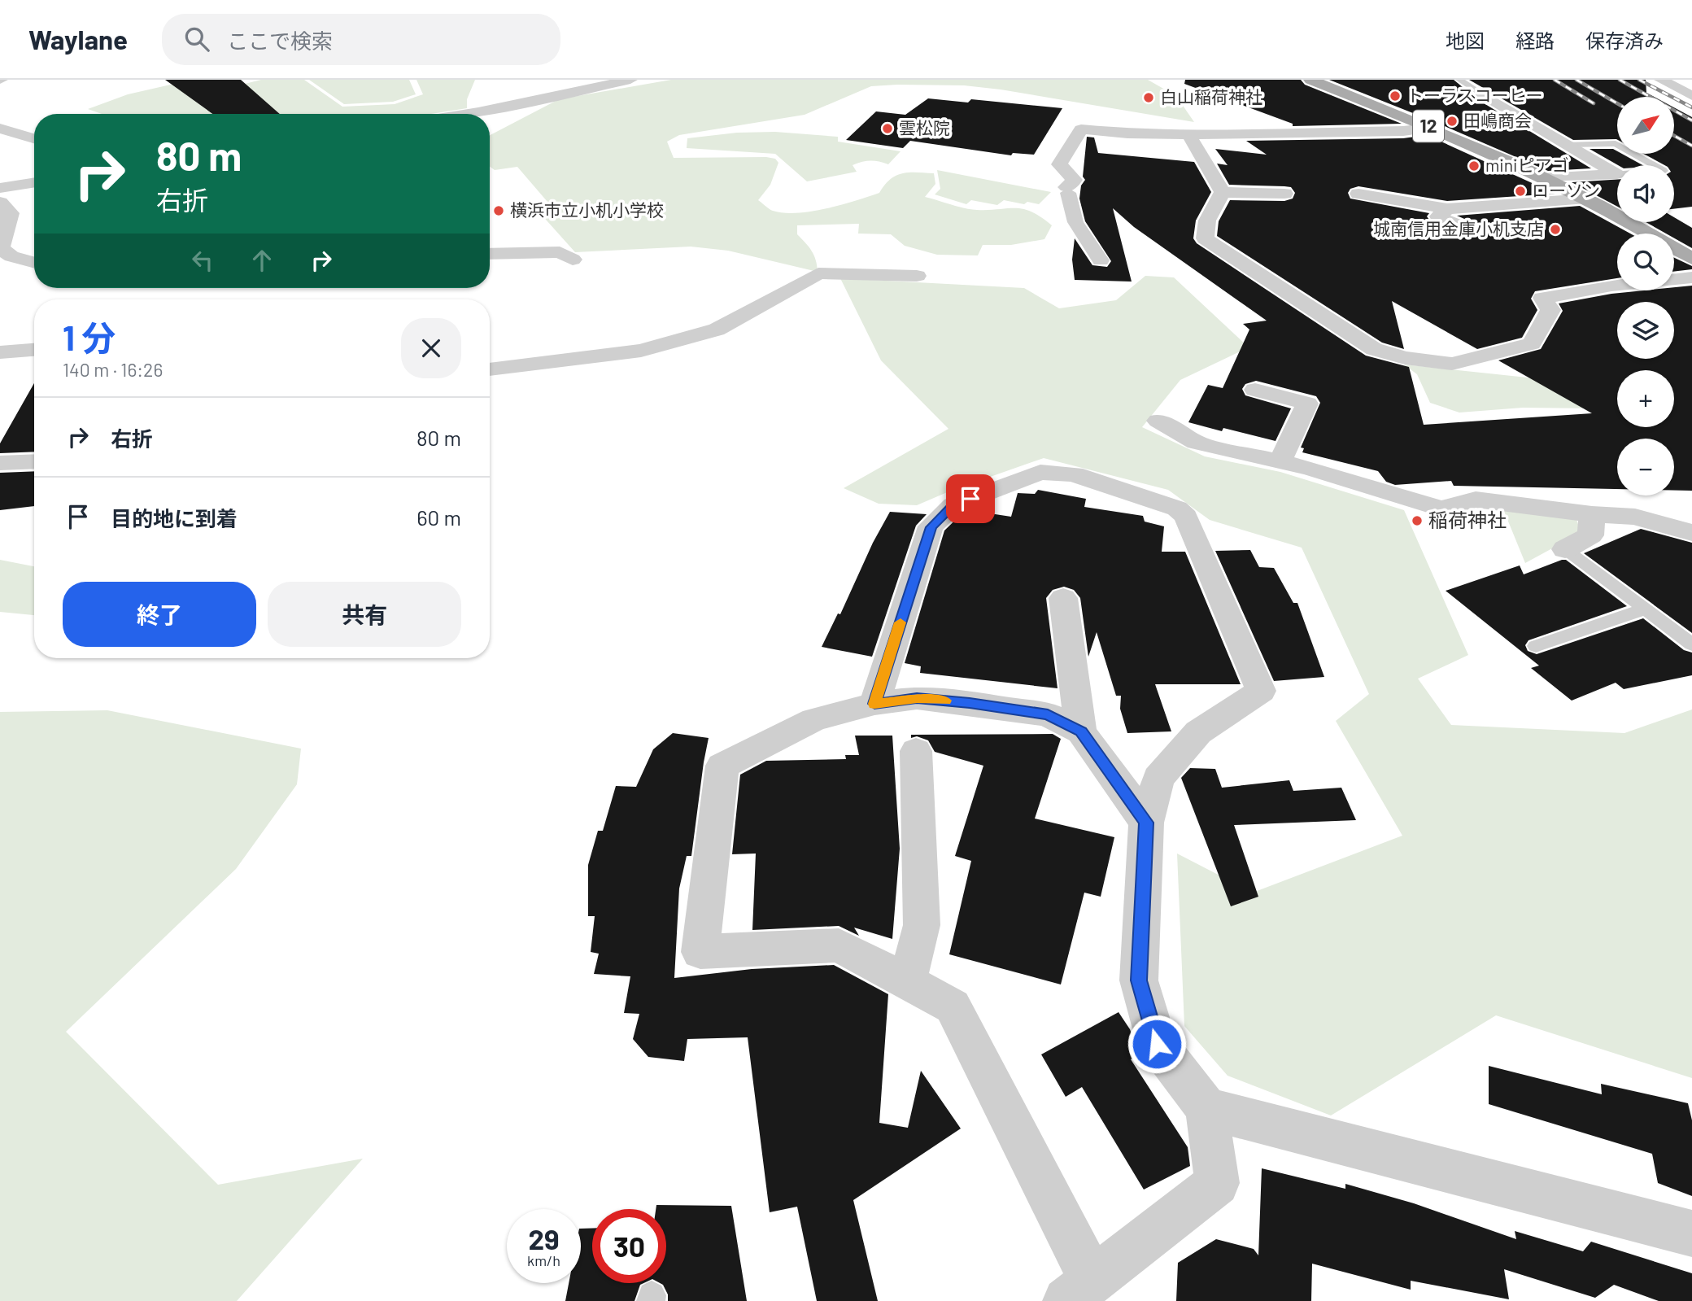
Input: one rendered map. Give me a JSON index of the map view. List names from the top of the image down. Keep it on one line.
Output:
{"streets":{"main road":["12"]},"places":["トーラスコーヒー","白山稲荷神社","田嶋商会","雲松院","miniピアゴ","ローソン","横浜市立小机小学校","城南信用金庫小机支店","稲荷神社"],"north":"top right","page":{"header":"Waylane","search":"ここで検索","nav":["地図","経路","保存済み"],"map_buttons":["+","−"],"turn":["80 m","右折"],"heading":["1 分","140 m · 16:26"],"list":[{"name":"右折","value":"80 m"},{"name":"目的地に到着","value":"60 m"}],"buttons":["終了","共有"],"speed":"29 km/h","limit":"30"}}
